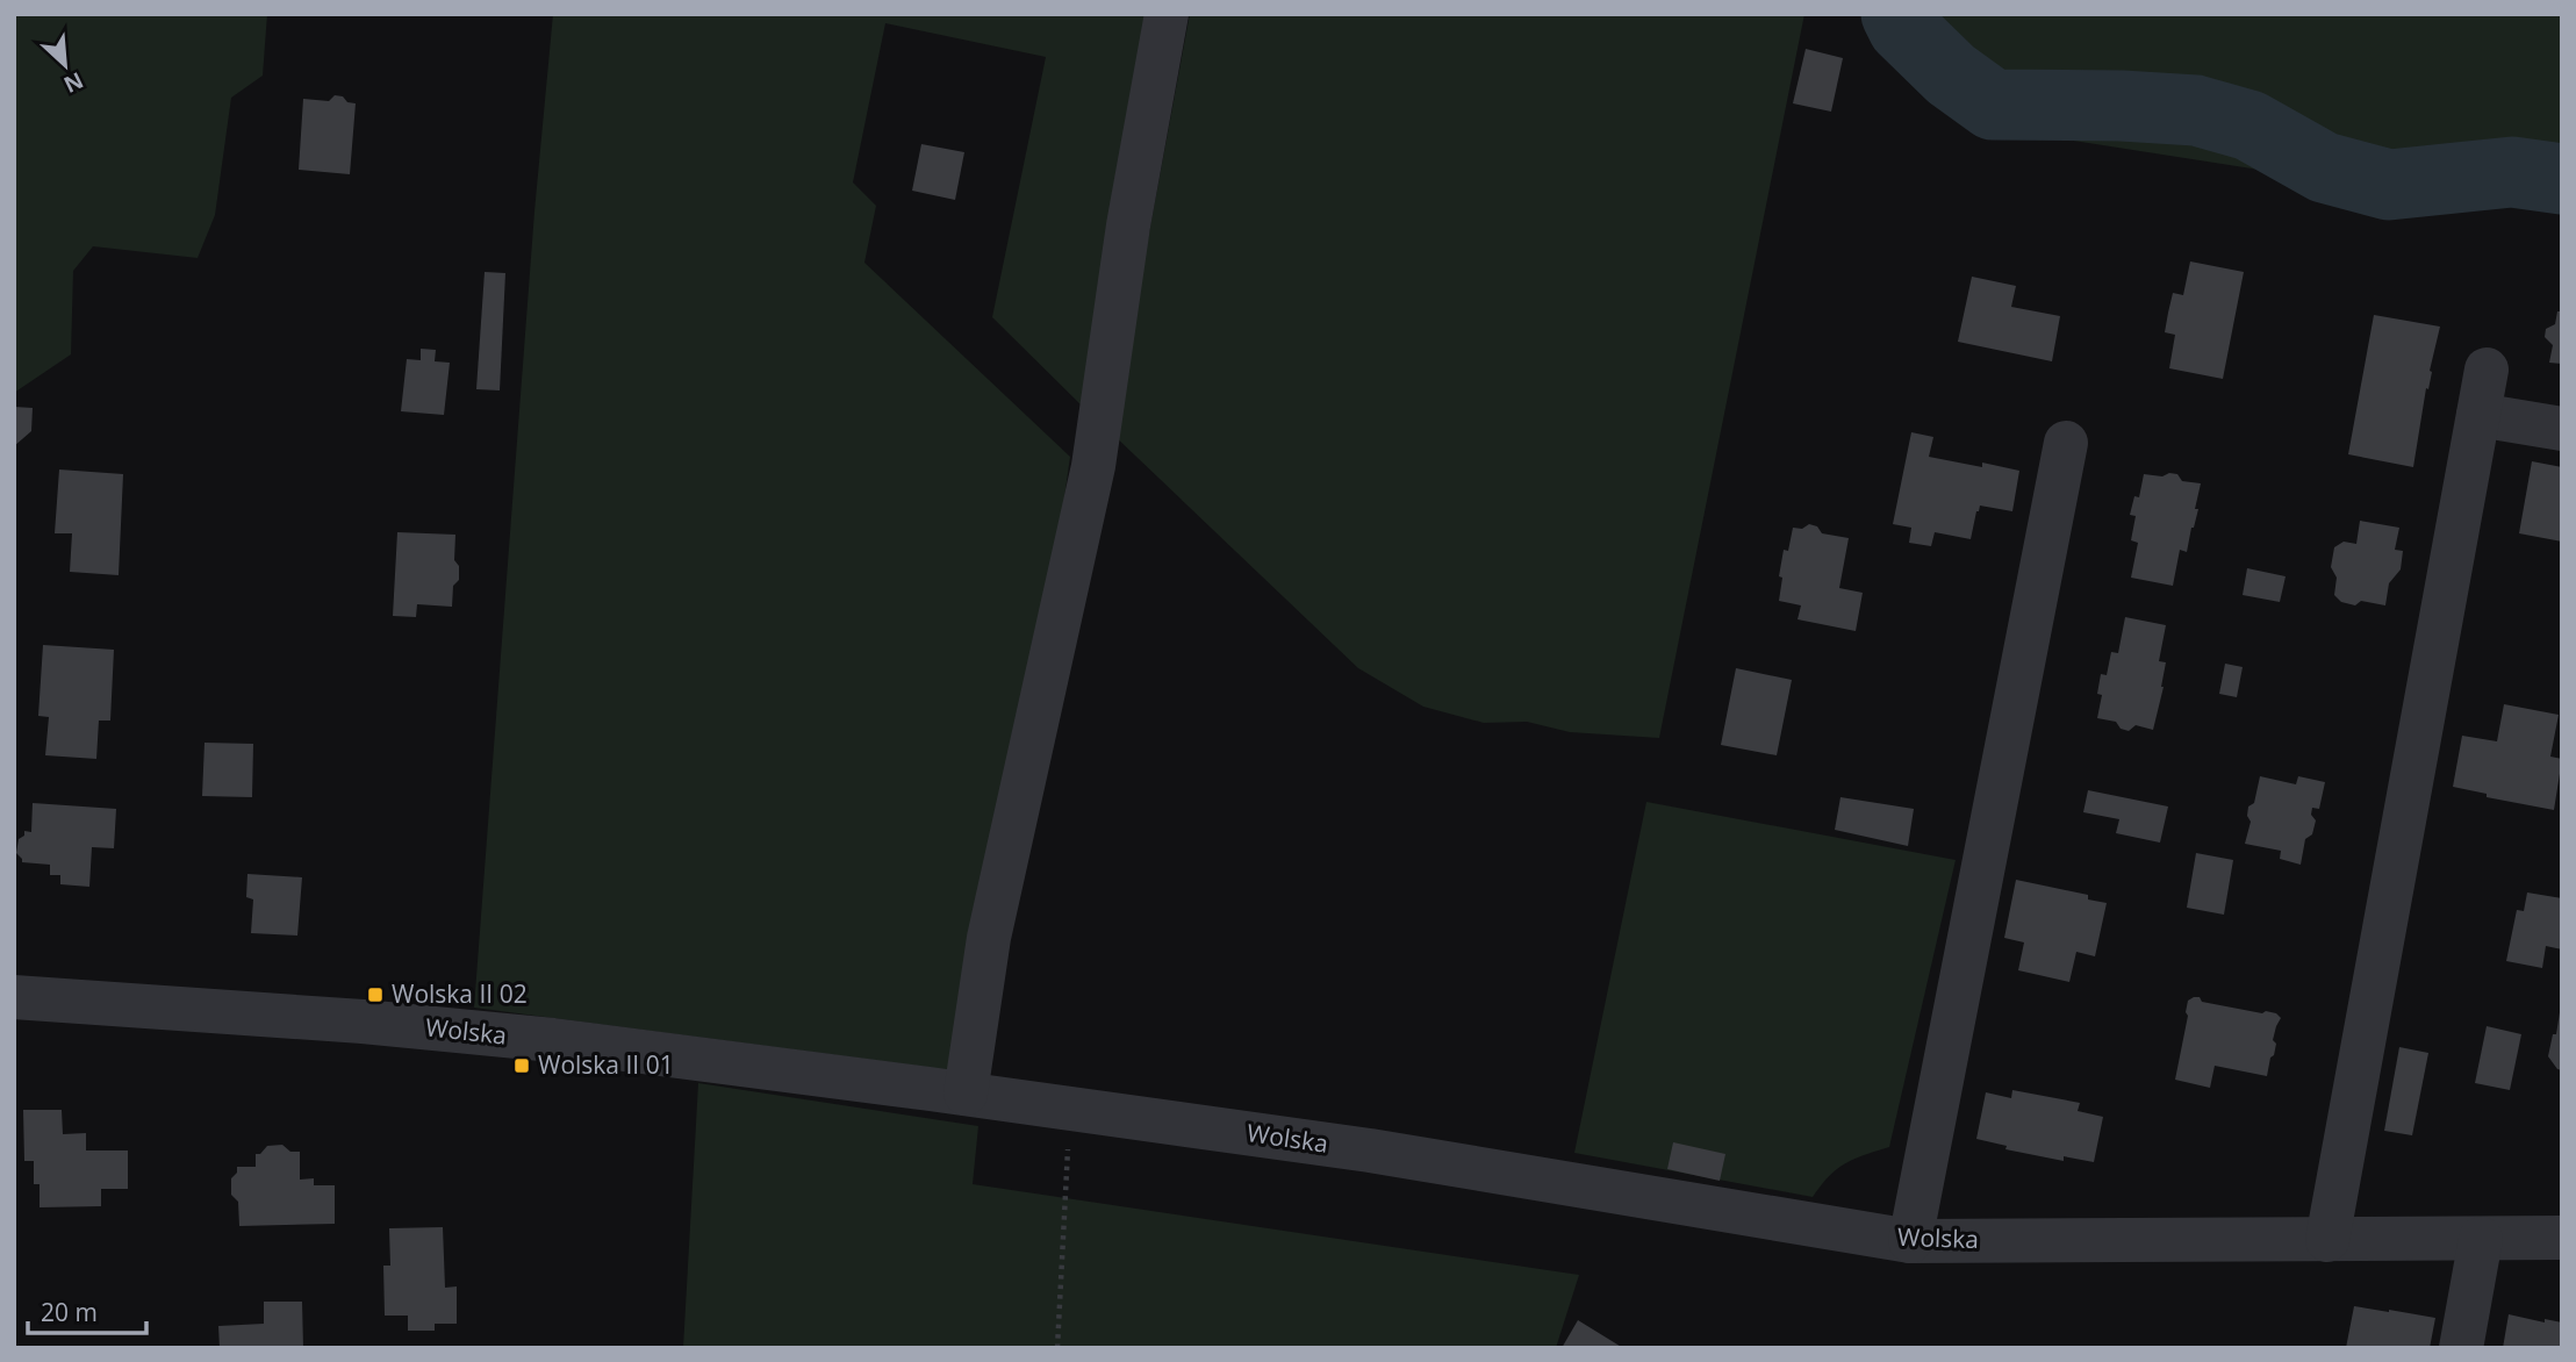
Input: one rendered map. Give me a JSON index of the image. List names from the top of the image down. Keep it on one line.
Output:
{"streets":{"street":["Wolska"]},"places":{"transit":["Wolska II 02","Wolska II 01"]},"scale_bar":"20 m","north":"bottom right"}
